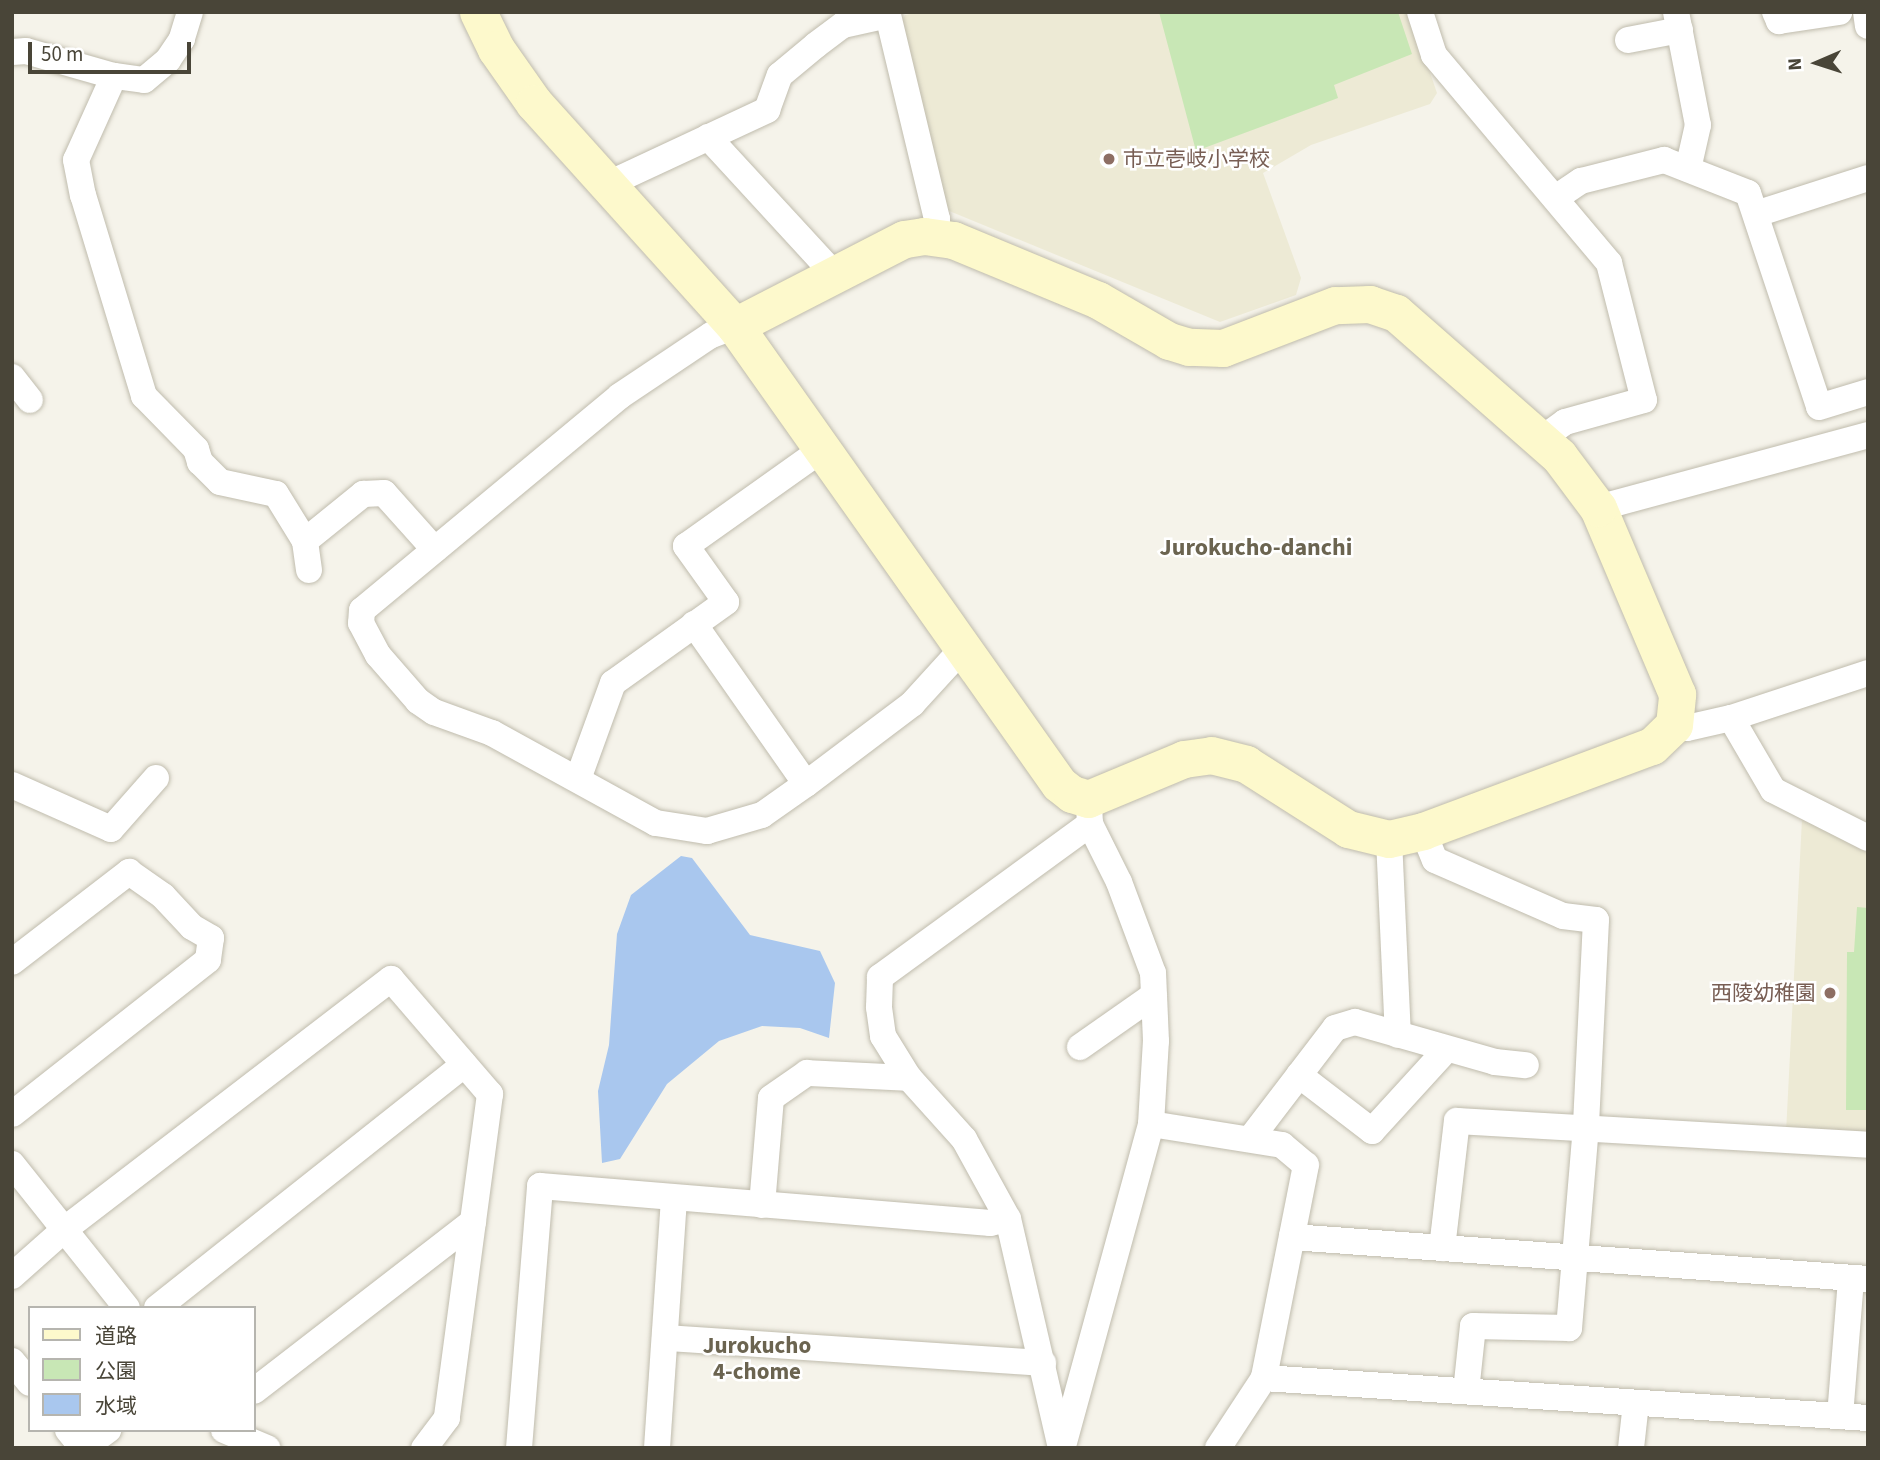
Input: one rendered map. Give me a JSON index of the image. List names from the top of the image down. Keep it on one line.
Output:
{"districts":["Jurokucho-danchi","Jurokucho 4-chome"],"places":["市立壱岐小学校","西陵幼稚園"],"legend":["道路","公園","水域"],"scale_bar":"50 m","north":"left"}
